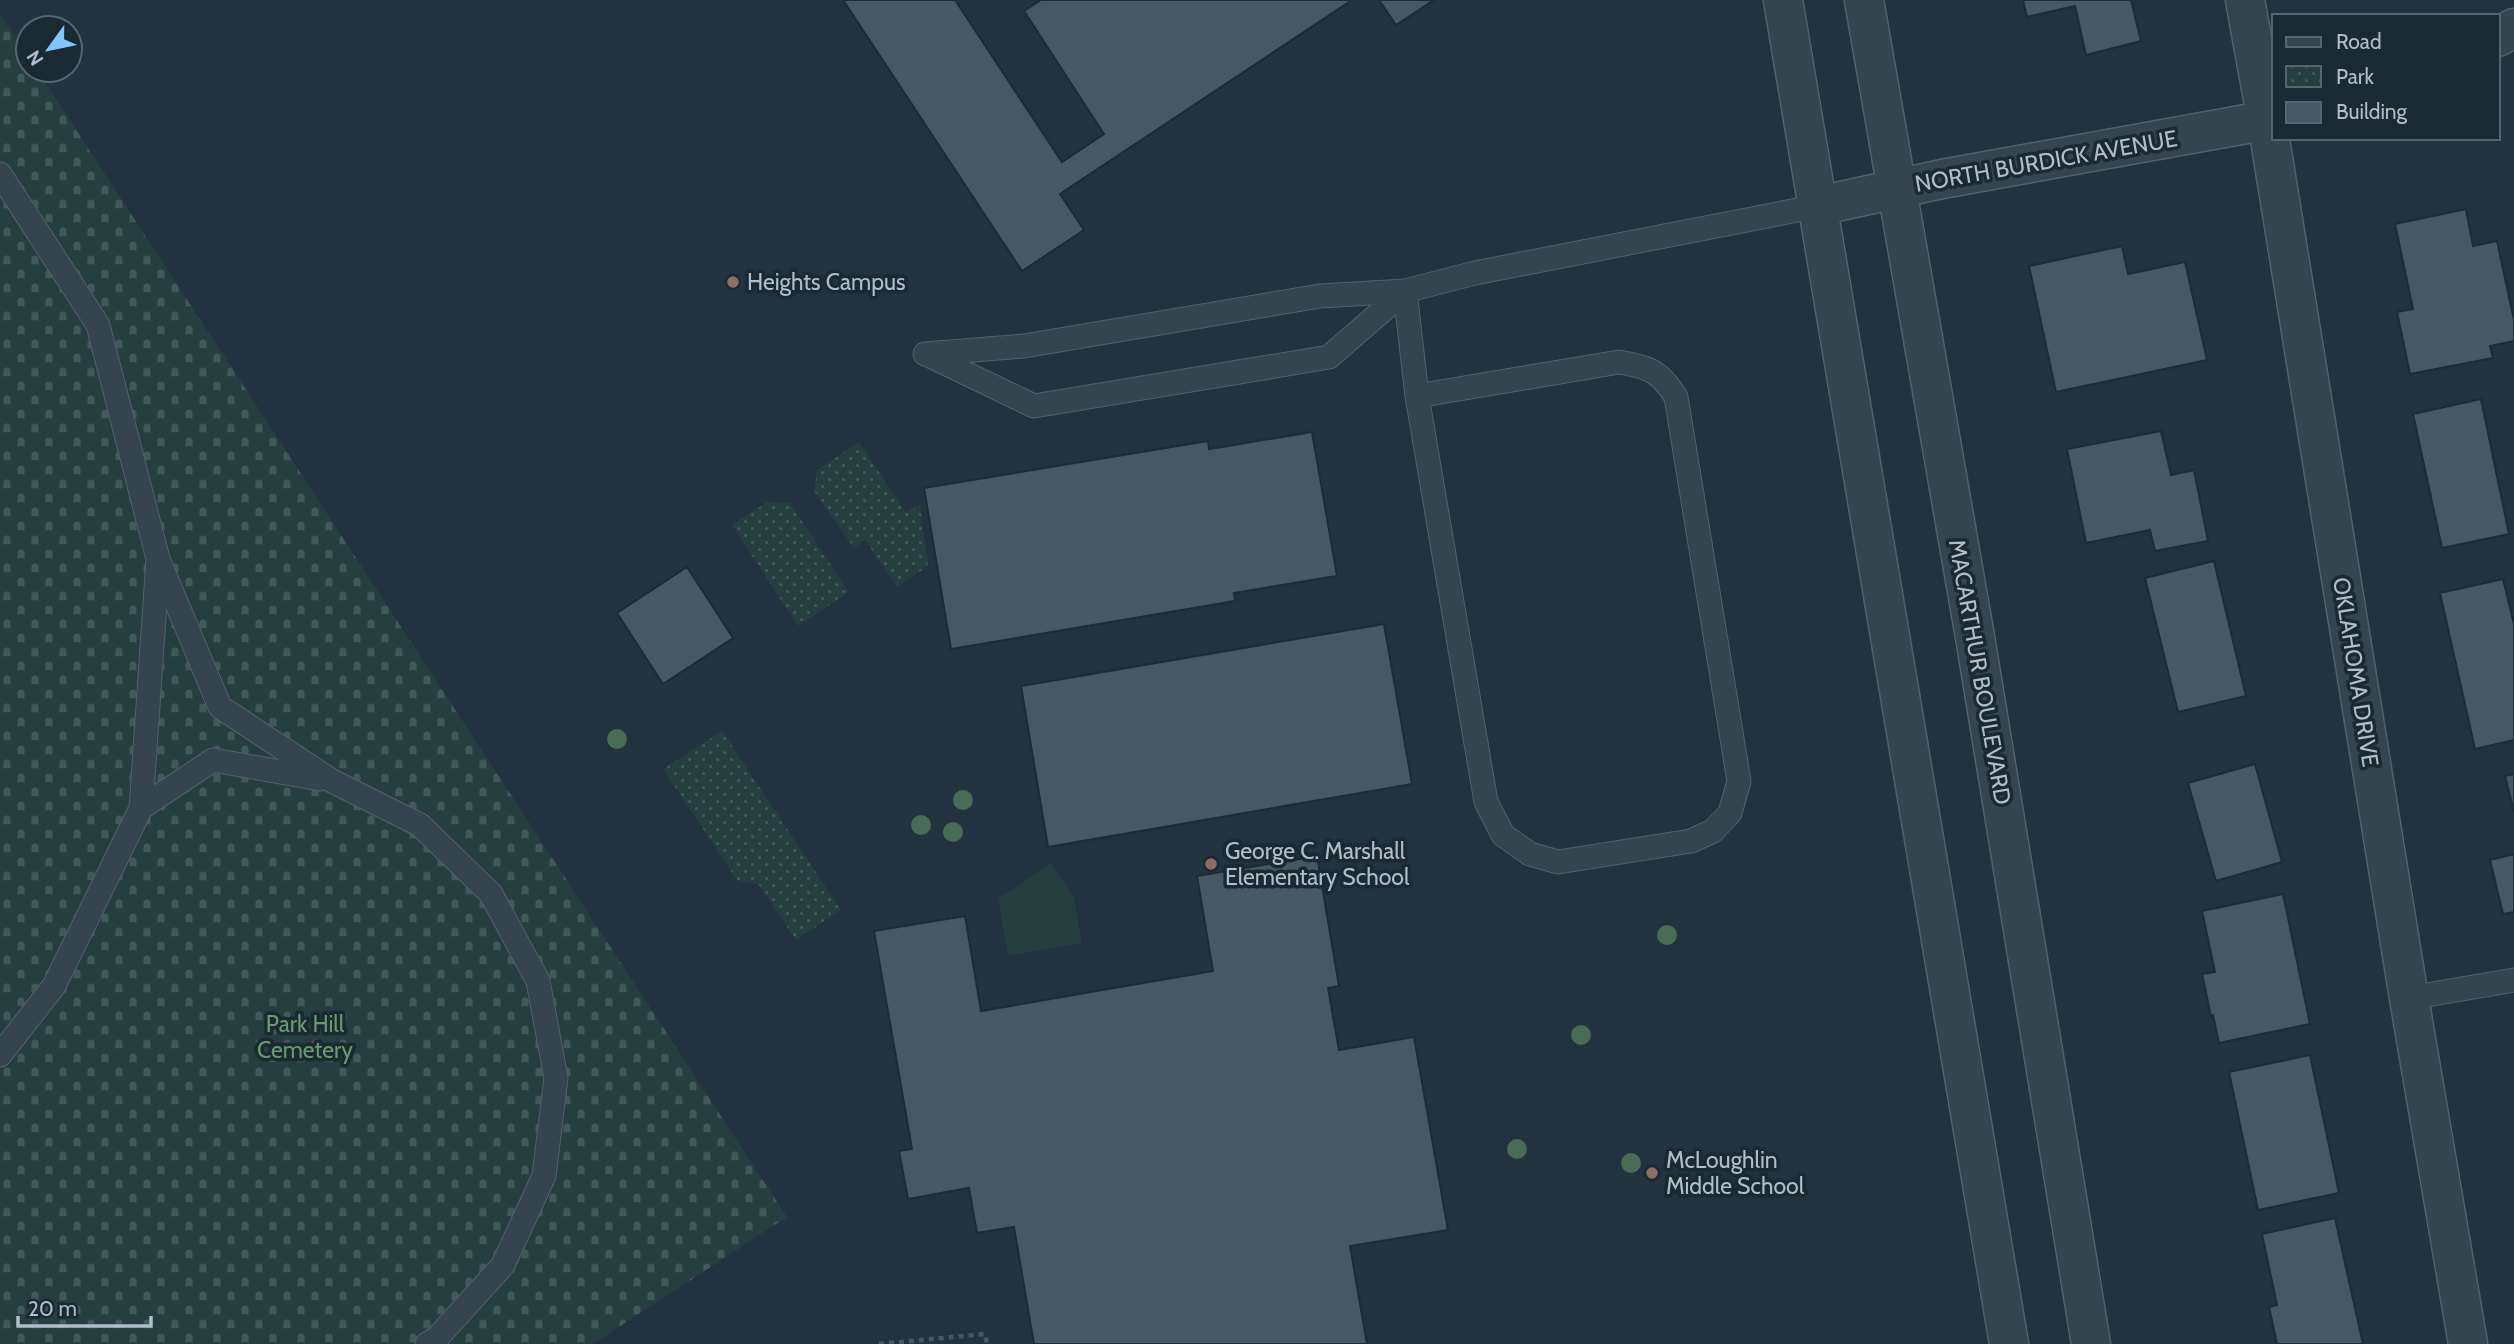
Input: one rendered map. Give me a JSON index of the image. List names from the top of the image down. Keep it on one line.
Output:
{"streets":{"street":["NORTH BURDICK AVENUE","MACARTHUR BOULEVARD","OKLAHOMA DRIVE"]},"crossings":[["NORTH BURDICK AVENUE","MACARTHUR BOULEVARD"],["NORTH BURDICK AVENUE","OKLAHOMA DRIVE"]],"parks":["Park Hill Cemetery"],"places":["Heights Campus","George C. Marshall Elementary School","McLoughlin Middle School"],"legend":["Road","Park","Building"],"scale_bar":"20 m","north":"bottom left"}
